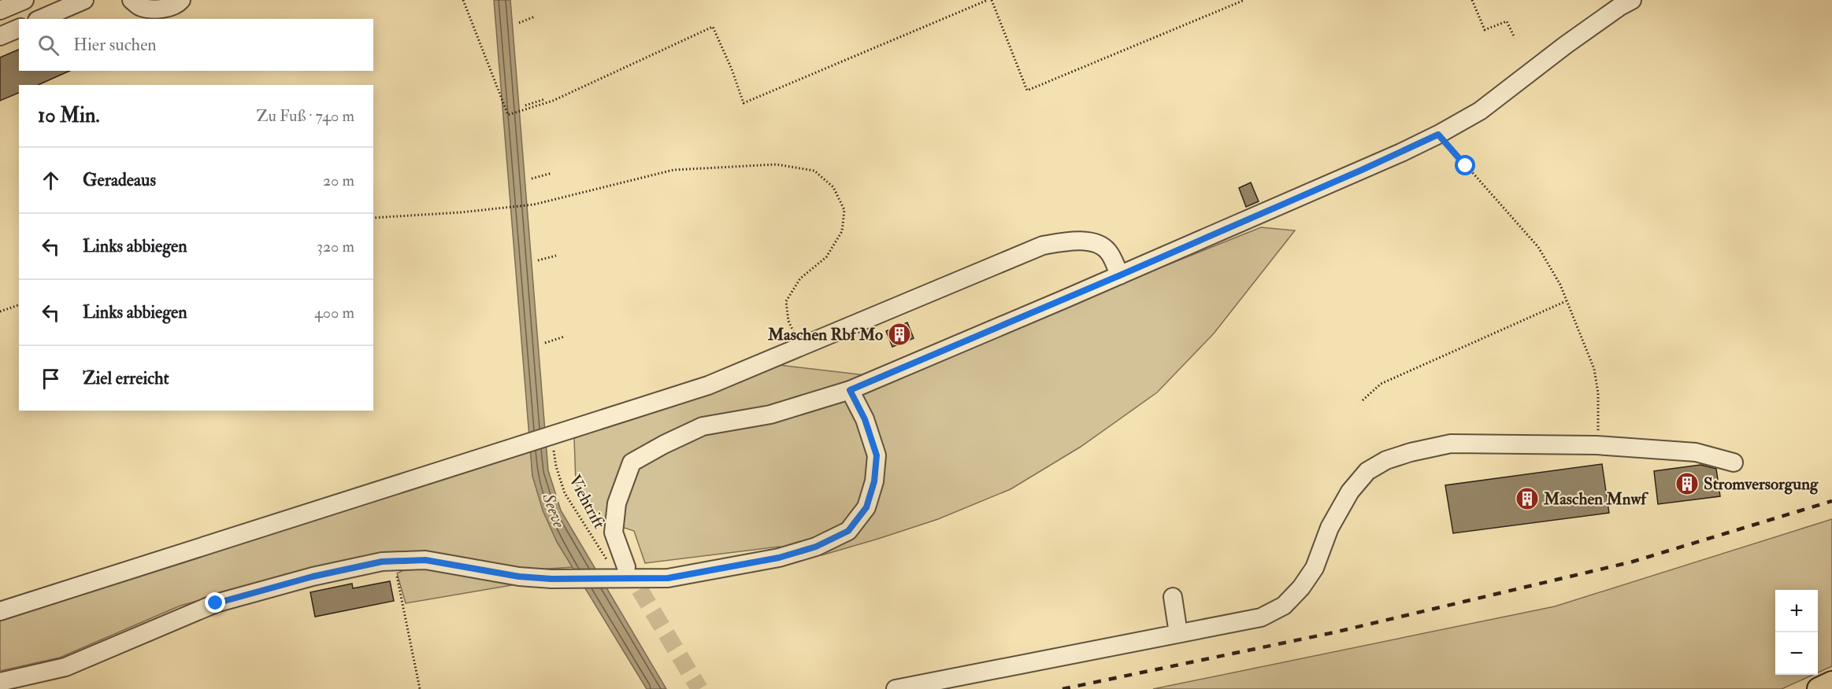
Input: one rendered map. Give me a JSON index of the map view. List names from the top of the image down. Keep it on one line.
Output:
{"streets":{"path":["Viehtrift"]},"water":["Seeve"],"places":{"building":["Maschen Rbf Mo","Stromversorgung","Maschen Mnwf"]},"page":{"search":"Hier suchen","heading":["10 Min.","Zu Fuß · 740 m"],"list":[["Geradeaus","20 m"],["Links abbiegen","320 m"],["Links abbiegen","400 m"],"Ziel erreicht"],"map_buttons":["+","−"]}}
